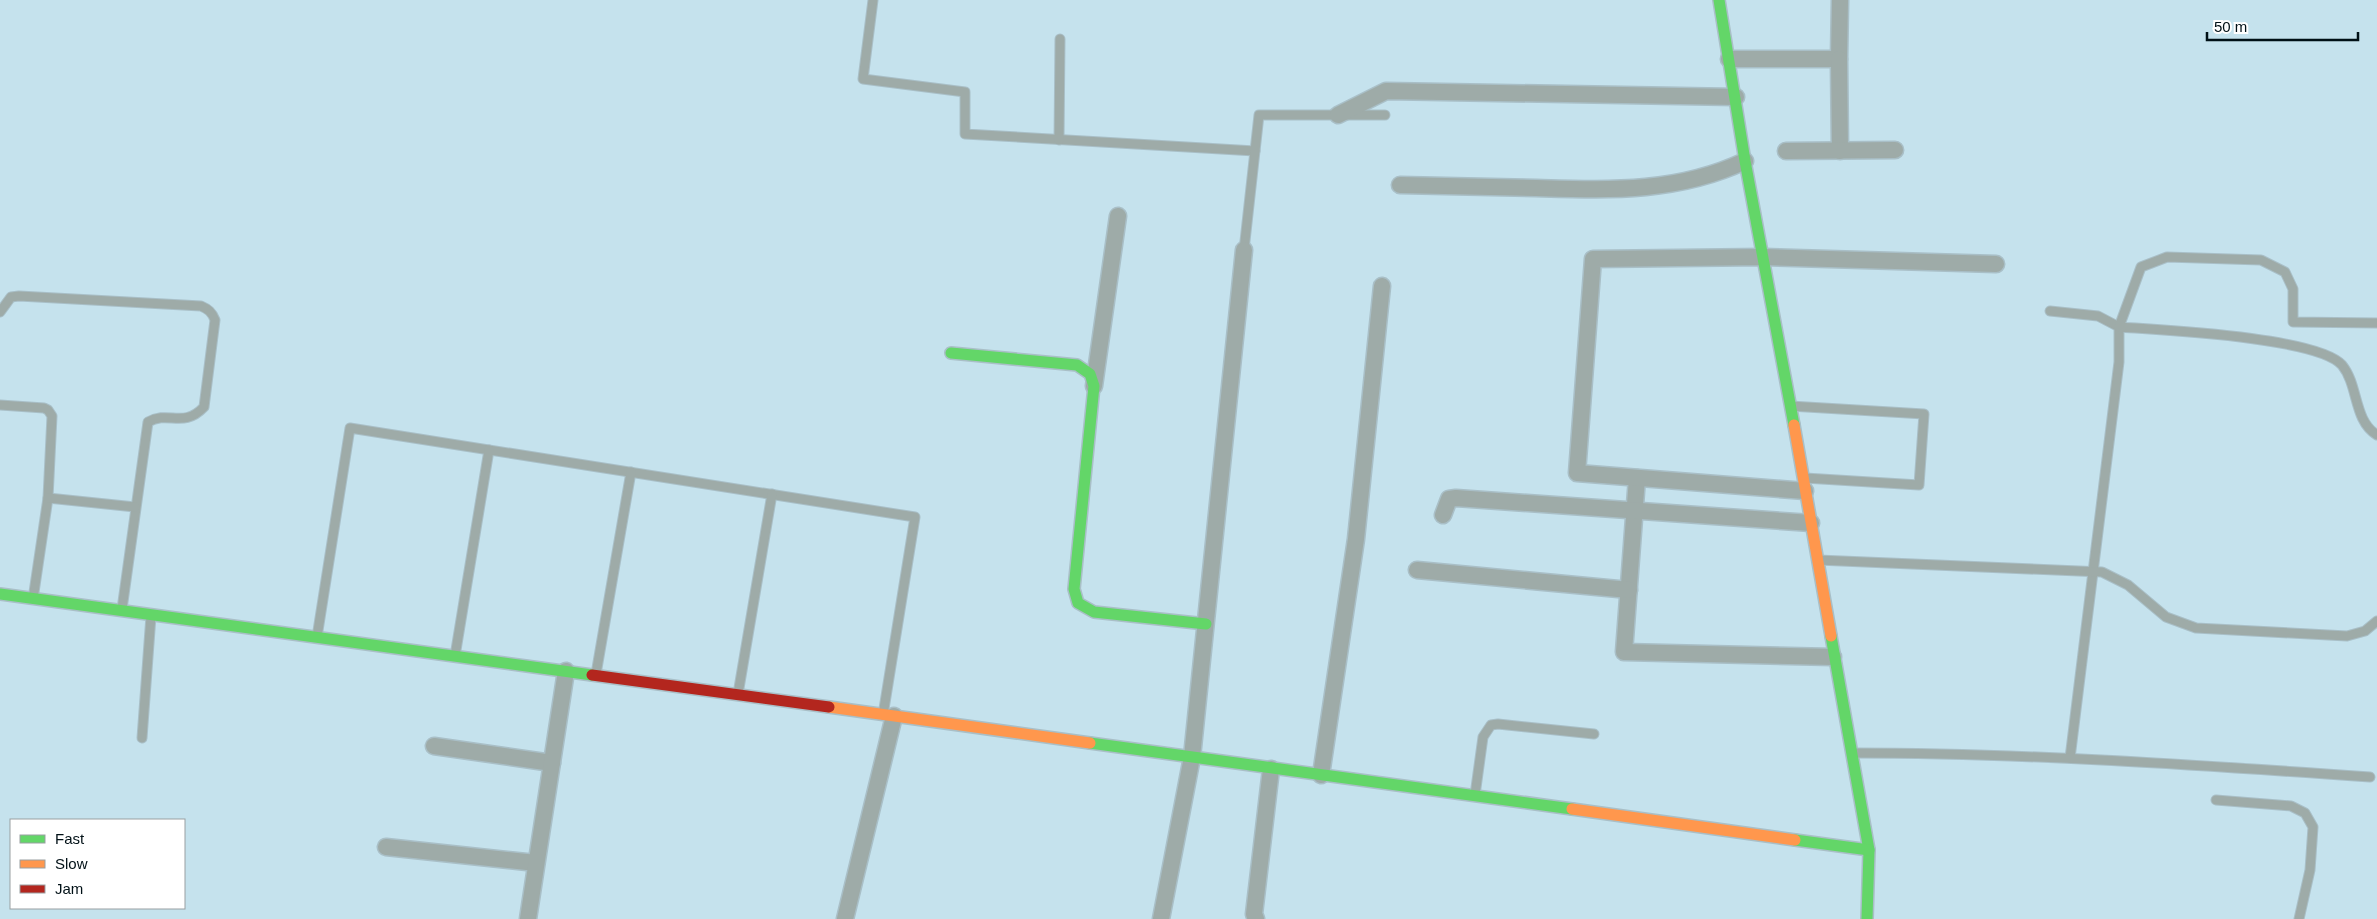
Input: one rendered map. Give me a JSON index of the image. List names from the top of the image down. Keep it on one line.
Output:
{"legend":["Fast","Slow","Jam"],"scale_bar":"50 m"}
